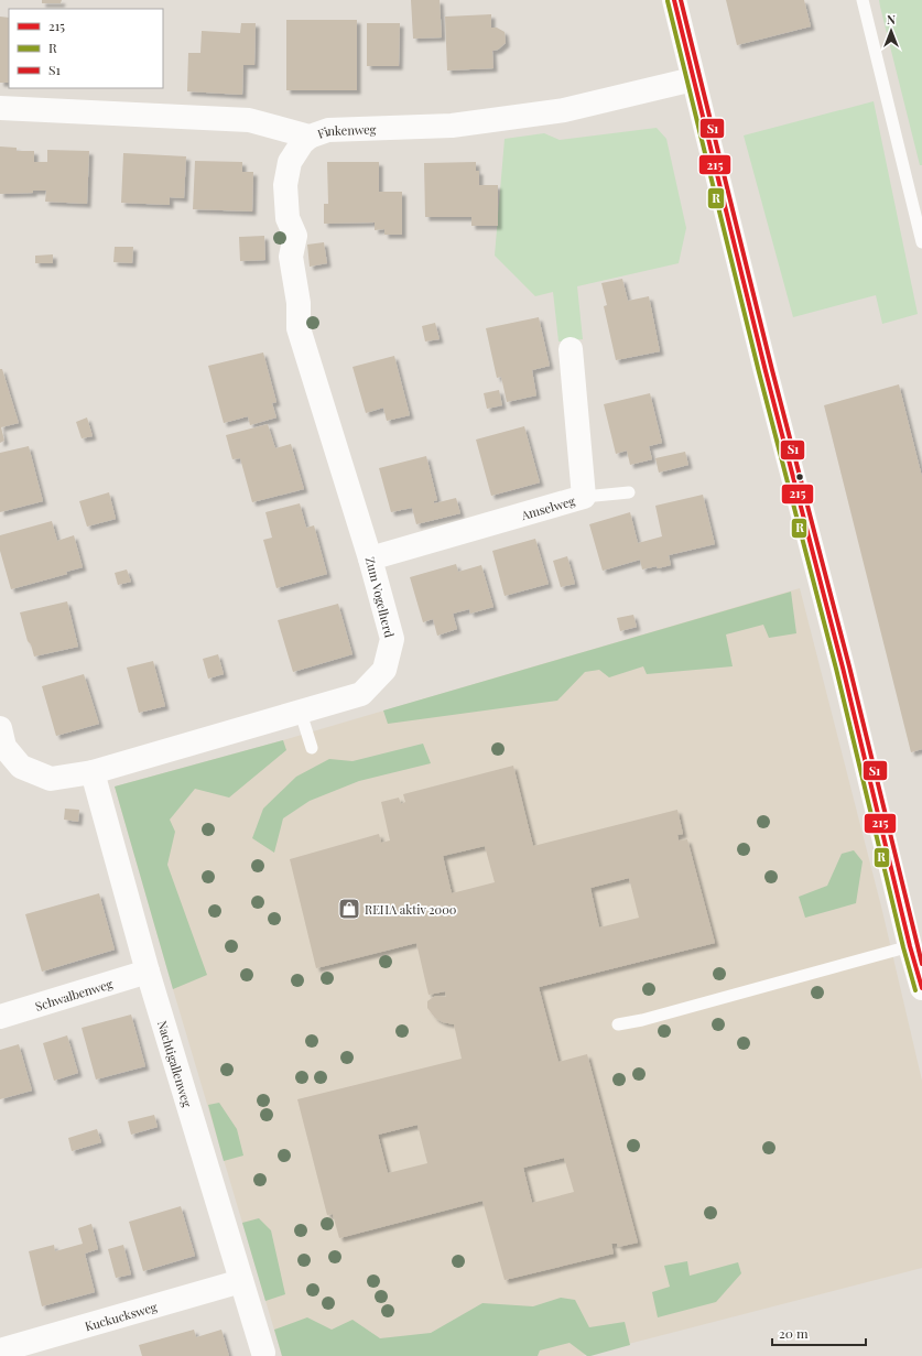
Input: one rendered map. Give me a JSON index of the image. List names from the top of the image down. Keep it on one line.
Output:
{"streets":{"street":["Finkenweg","Amselweg","Zum Vogelherd","Schwalbenweg","Nachtigallenweg","Kuckucksweg"]},"crossings":[["Finkenweg","Zum Vogelherd"],["Amselweg","Zum Vogelherd"],["Zum Vogelherd","Nachtigallenweg"],["Schwalbenweg","Nachtigallenweg"],["Nachtigallenweg","Kuckucksweg"]],"places":{"shop":["REHA aktiv 2000"]},"lines":["transit line 215","transit line S1","transit line R"],"legend":["215","R","S1"],"scale_bar":"20 m","north":"top"}
